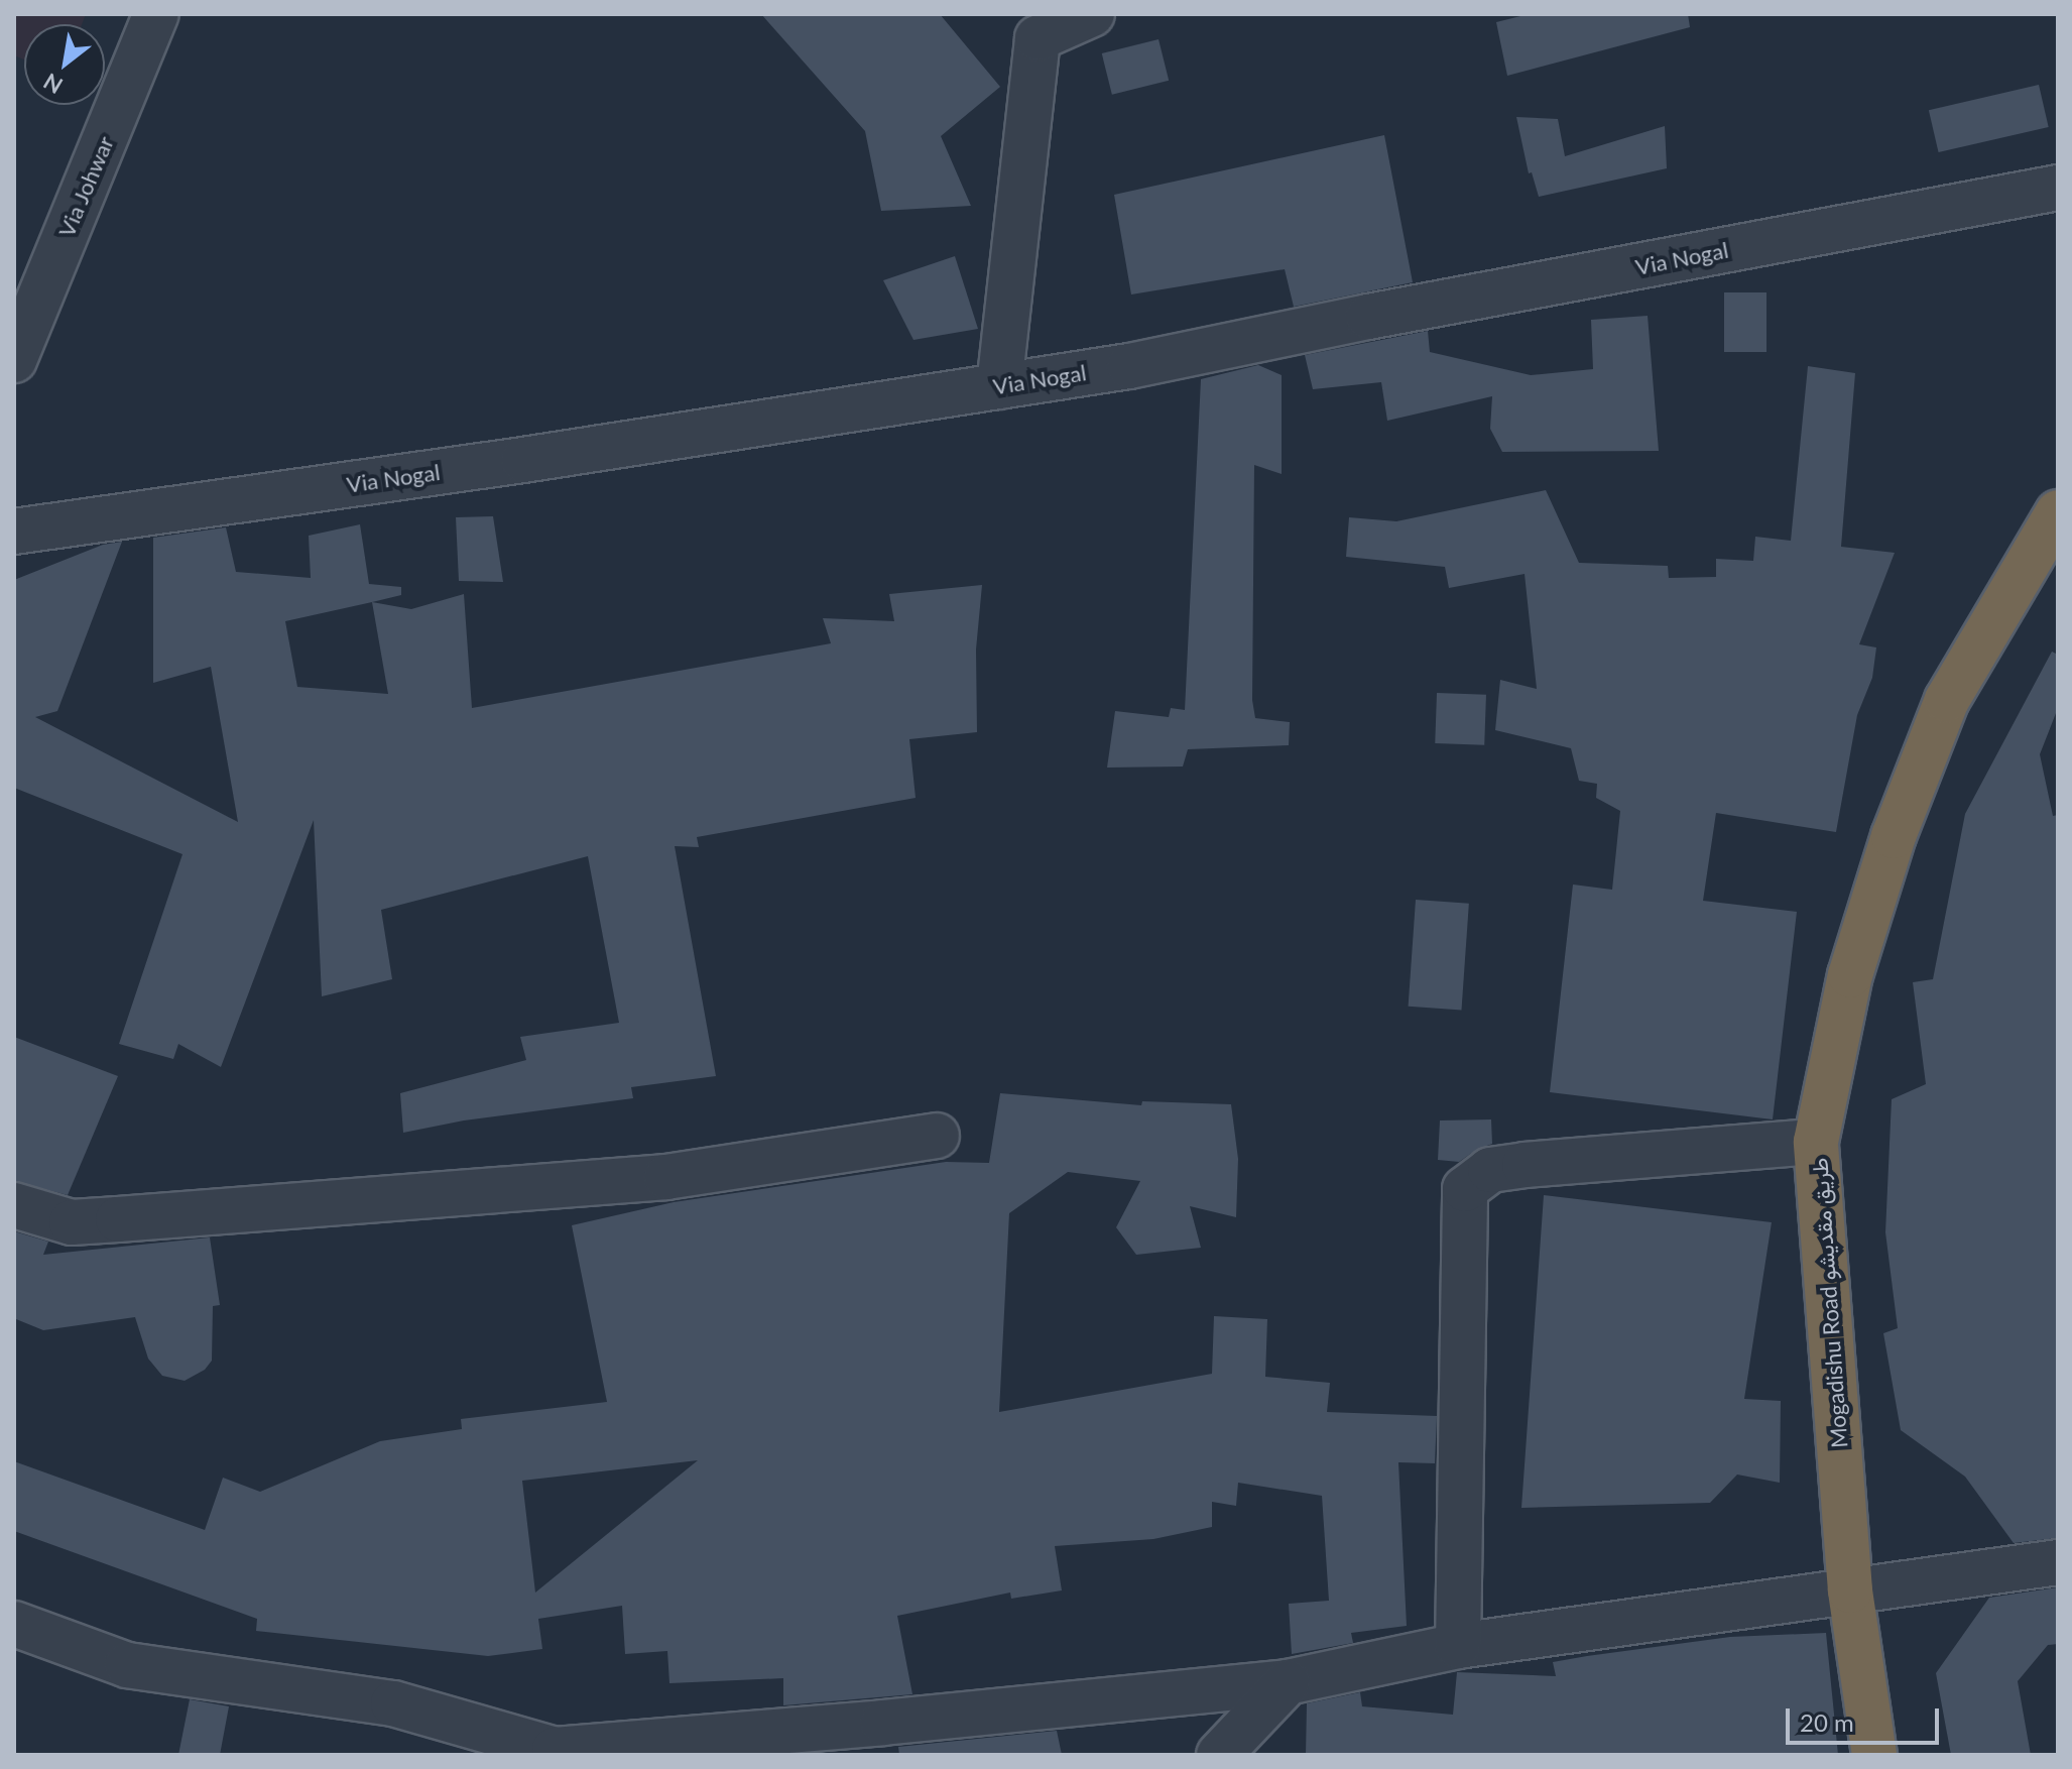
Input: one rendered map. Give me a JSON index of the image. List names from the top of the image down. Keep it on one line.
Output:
{"streets":{"highway":["Mogadishu Road طريق مقديشو"],"street":["Via Johwar","Via Nogal"]},"scale_bar":"20 m","north":"bottom left"}
